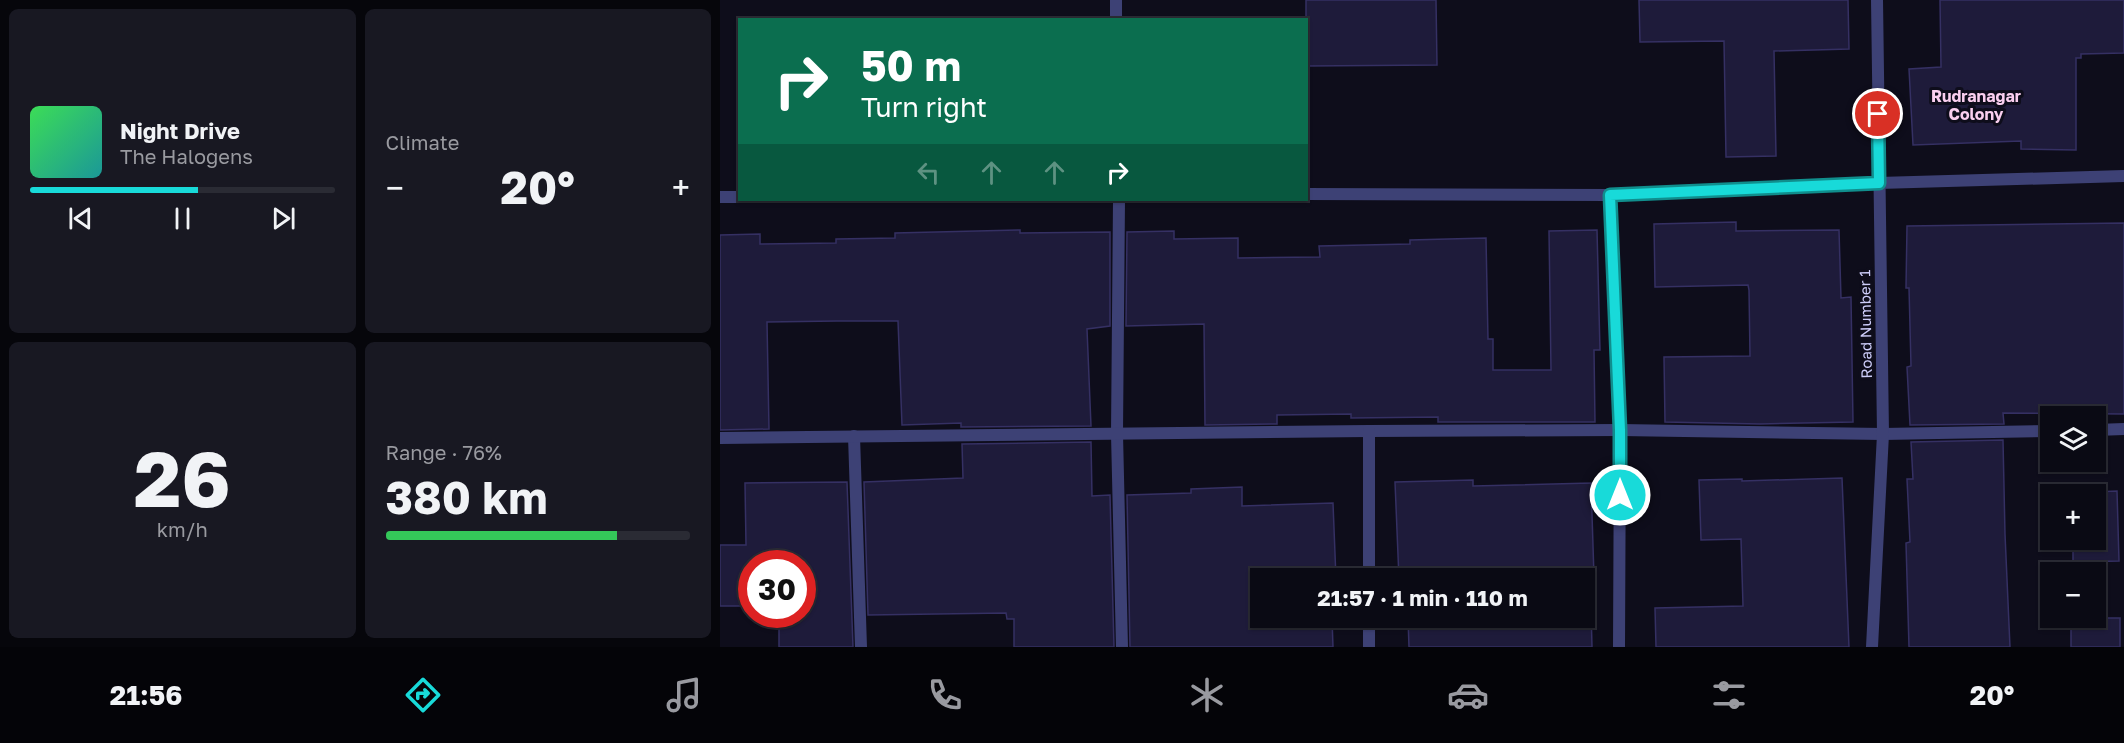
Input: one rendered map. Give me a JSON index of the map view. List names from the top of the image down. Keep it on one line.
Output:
{"streets":{"street":["Road Number 1"]},"districts":["Rudranagar Colony"],"page":{"tile":["Climate",["26","km/h"],["Range · 76%","380 km"]],"turn":["50 m","Turn right"],"song":["Night Drive","The Halogens"],"heat":["−","20°","+"],"map_buttons":["+","−"],"limit":"30","trip":"21:57 · 1 min · 110 m","tabs":["21:56","20°"]}}
